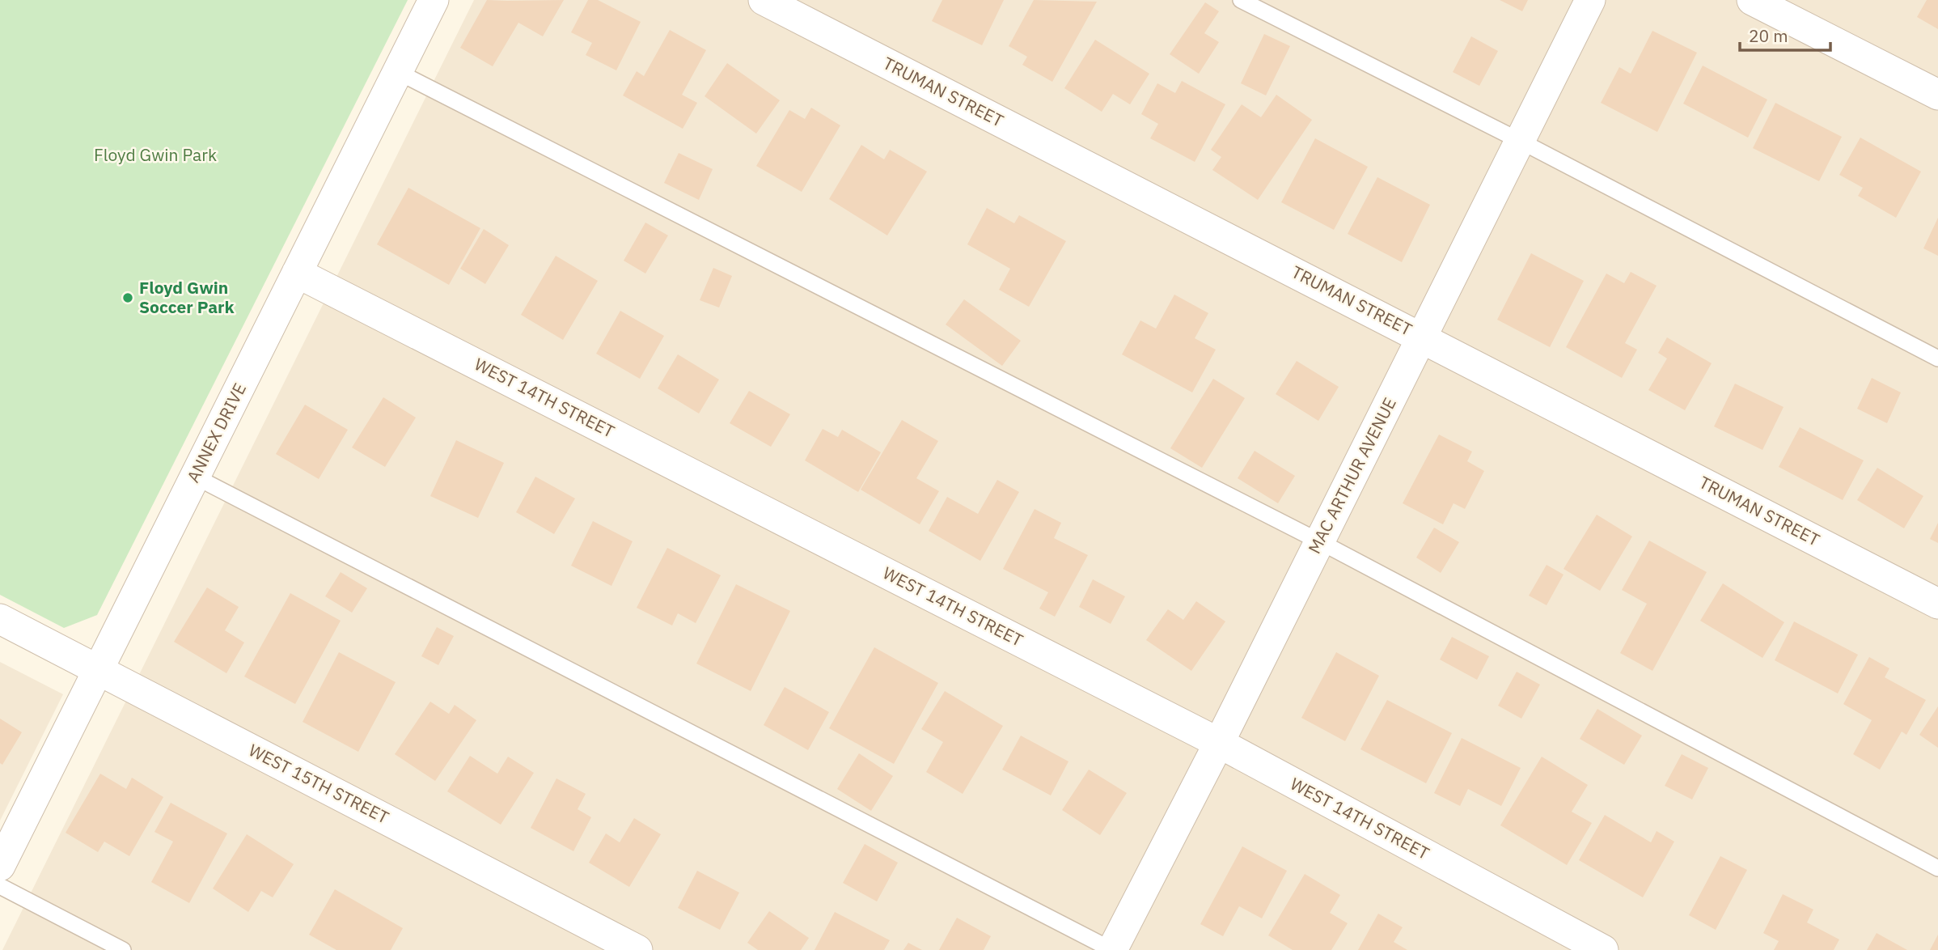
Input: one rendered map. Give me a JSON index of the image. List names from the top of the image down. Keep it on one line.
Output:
{"streets":{"street":["TRUMAN STREET","WEST 14TH STREET","ANNEX DRIVE","MAC ARTHUR AVENUE","WEST 15TH STREET"]},"crossings":[["TRUMAN STREET","MAC ARTHUR AVENUE"],["WEST 14TH STREET","ANNEX DRIVE"],["WEST 14TH STREET","MAC ARTHUR AVENUE"],["ANNEX DRIVE","WEST 15TH STREET"]],"parks":["Floyd Gwin Park"],"places":["Floyd Gwin Soccer Park"],"scale_bar":"20 m"}
